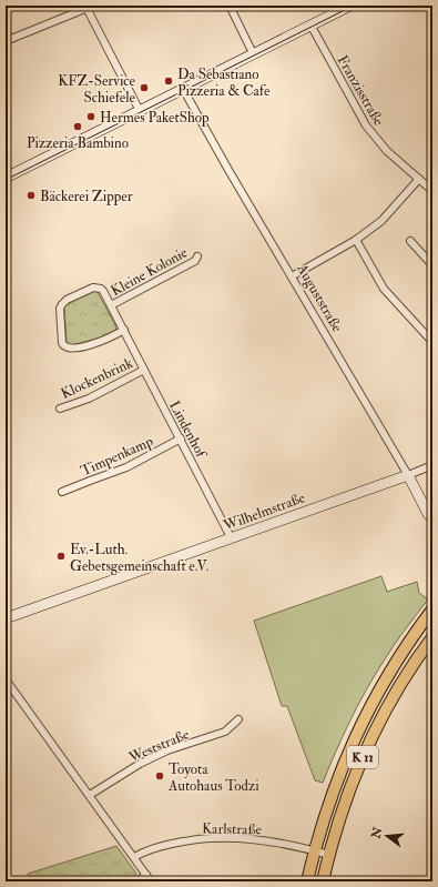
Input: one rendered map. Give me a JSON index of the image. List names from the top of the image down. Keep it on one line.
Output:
{"streets":{"main road":["K 11"],"street":["Franzisstraße","Kleine Kolonie","Auguststraße","Klockenbrink","Lindenhof","Timpenkamp","Wilhelmstraße","Weststraße","Karlstraße"]},"crossings":[["Kleine Kolonie","Lindenhof"],["Auguststraße","Wilhelmstraße"],["Klockenbrink","Lindenhof"],["Lindenhof","Timpenkamp"],["Lindenhof","Wilhelmstraße"],["K 11","Karlstraße"]],"places":["Da Sebastiano Pizzeria & Cafe","KFZ-Service Schiefele","Hermes PaketShop","Pizzeria Bambino","Bäckerei Zipper","Ev.-Luth. Gebetsgemeinschaft e.V.","Toyota Autohaus Todzi"],"north":"left"}
